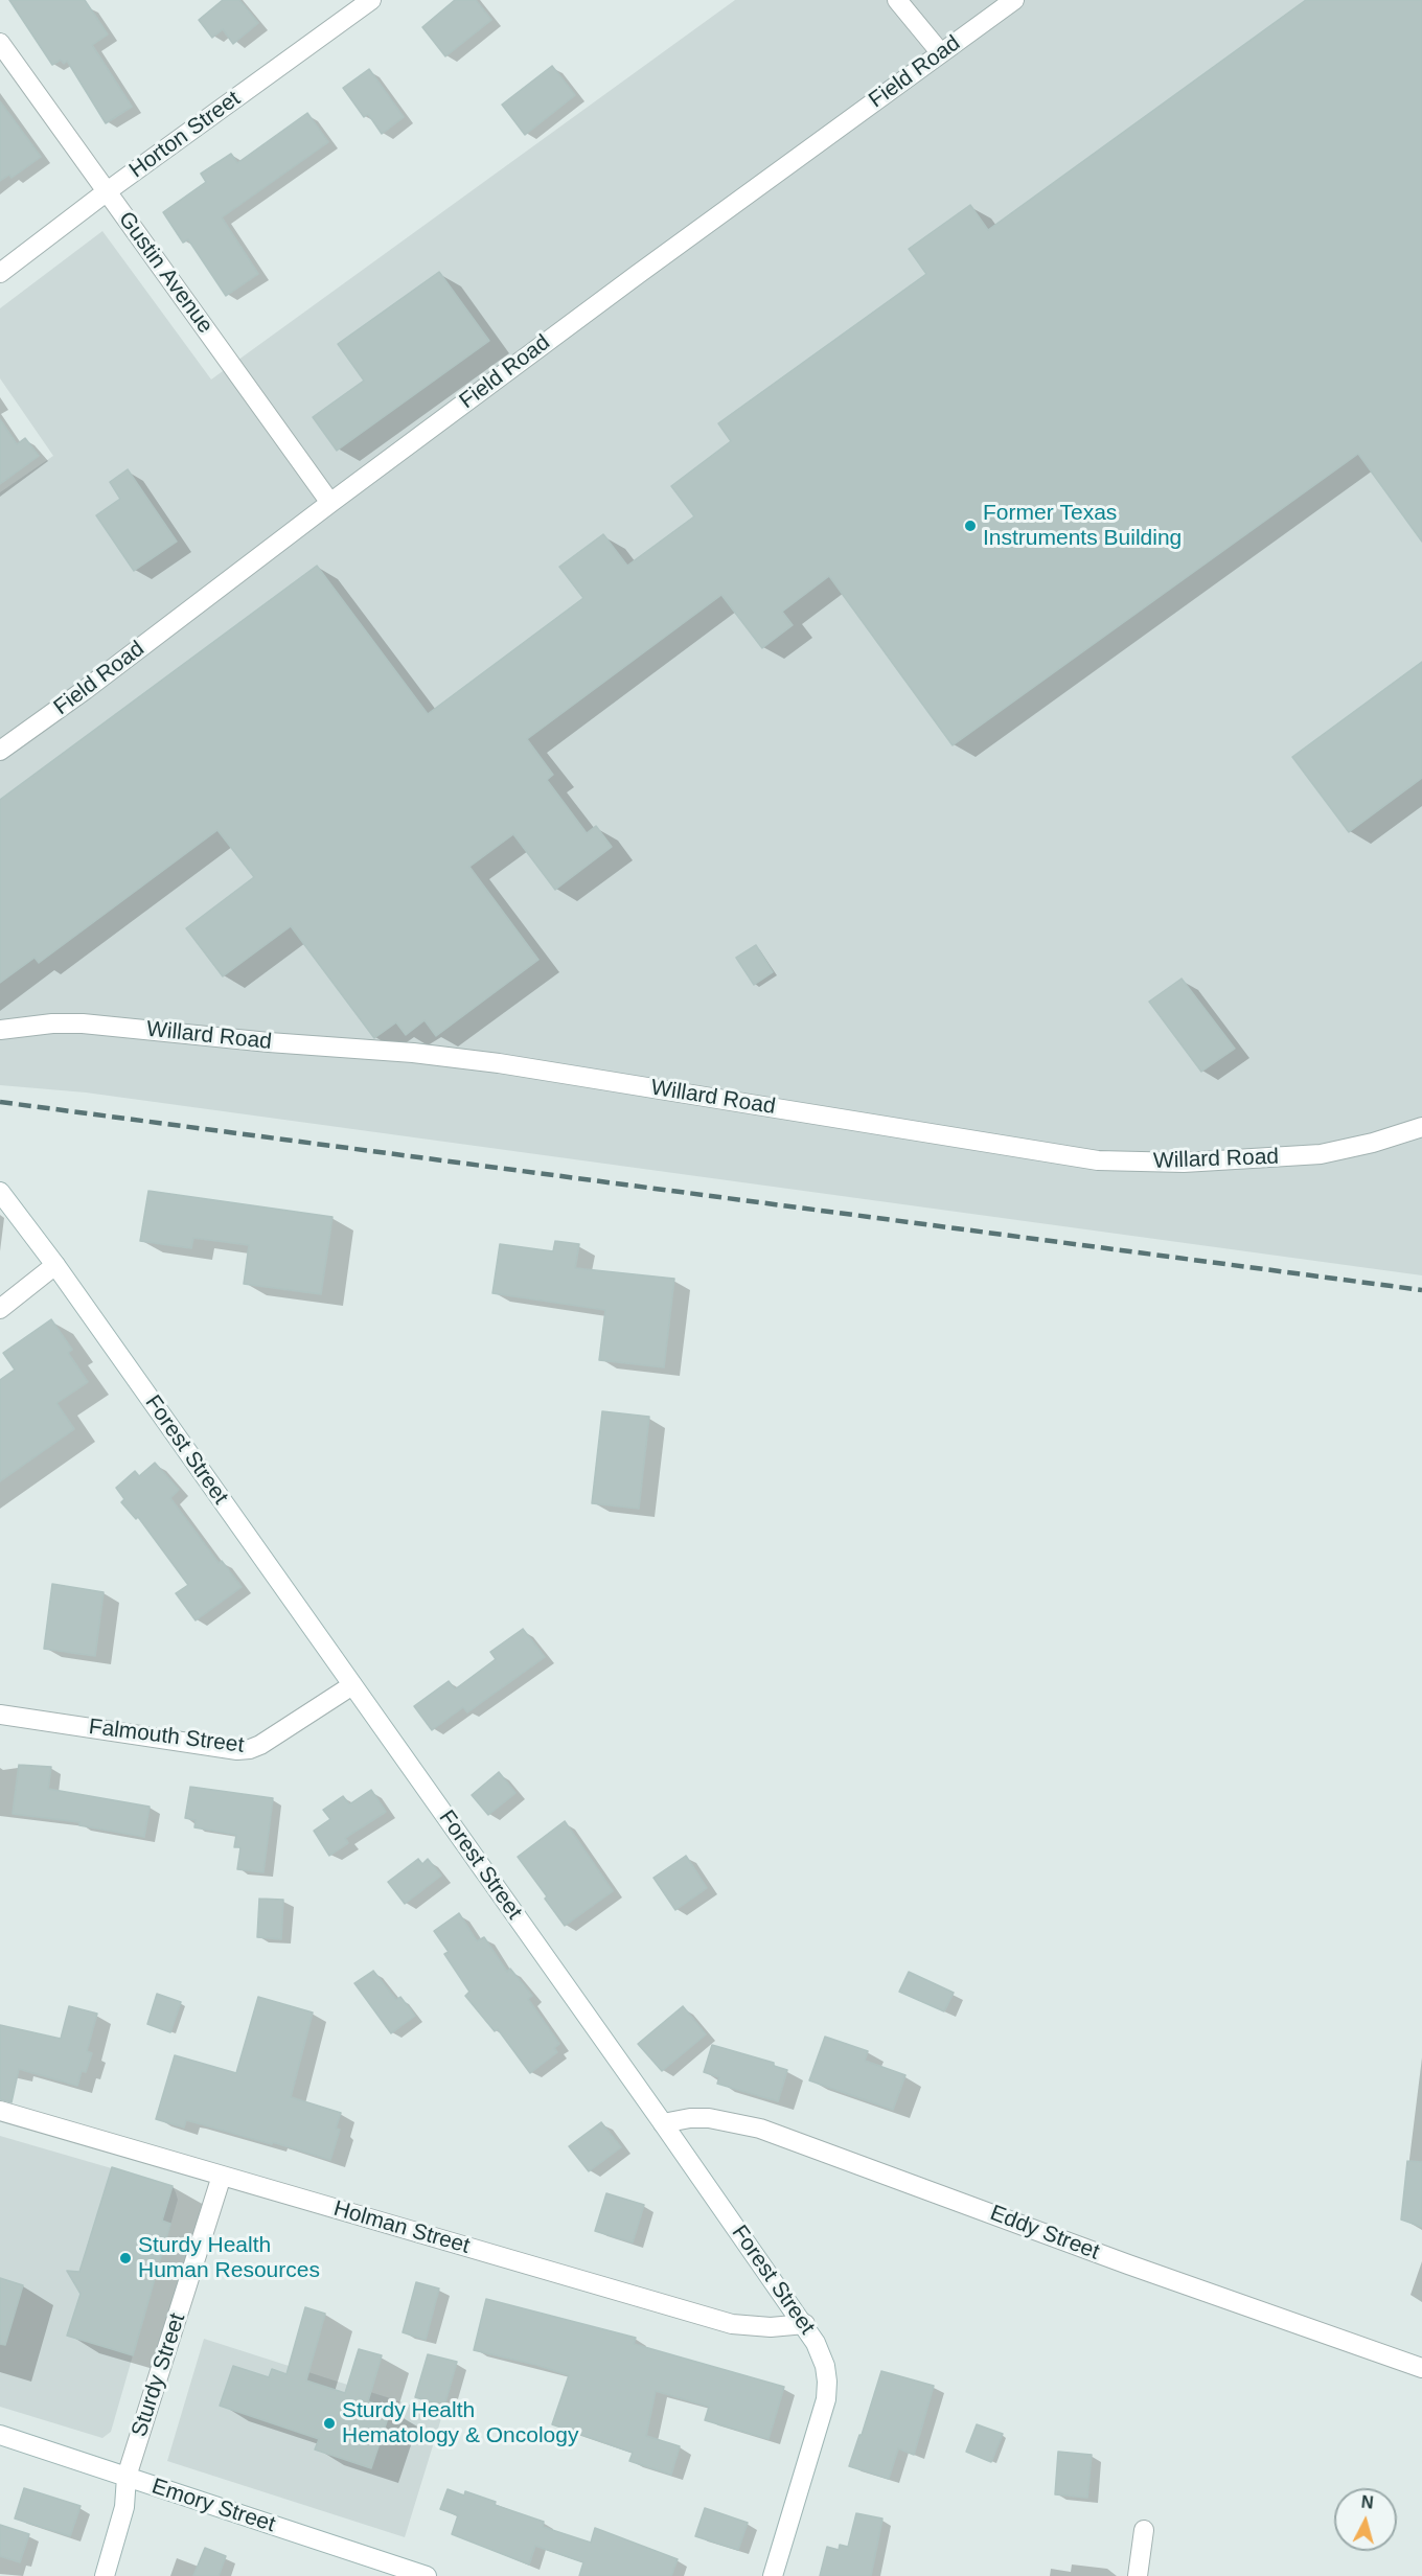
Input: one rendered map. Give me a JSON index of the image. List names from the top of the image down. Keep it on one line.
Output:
{"streets":{"street":["Field Road","Horton Street","Gustin Avenue","Willard Road","Forest Street","Falmouth Street","Holman Street","Eddy Street","Sturdy Street","Emory Street"]},"crossings":[["Field Road","Gustin Avenue"],["Horton Street","Gustin Avenue"],["Forest Street","Falmouth Street"],["Forest Street","Holman Street"],["Forest Street","Eddy Street"],["Holman Street","Sturdy Street"],["Sturdy Street","Emory Street"]],"places":["Former Texas Instruments Building","Sturdy Health Human Resources","Sturdy Health Hematology & Oncology"],"north":"top"}
